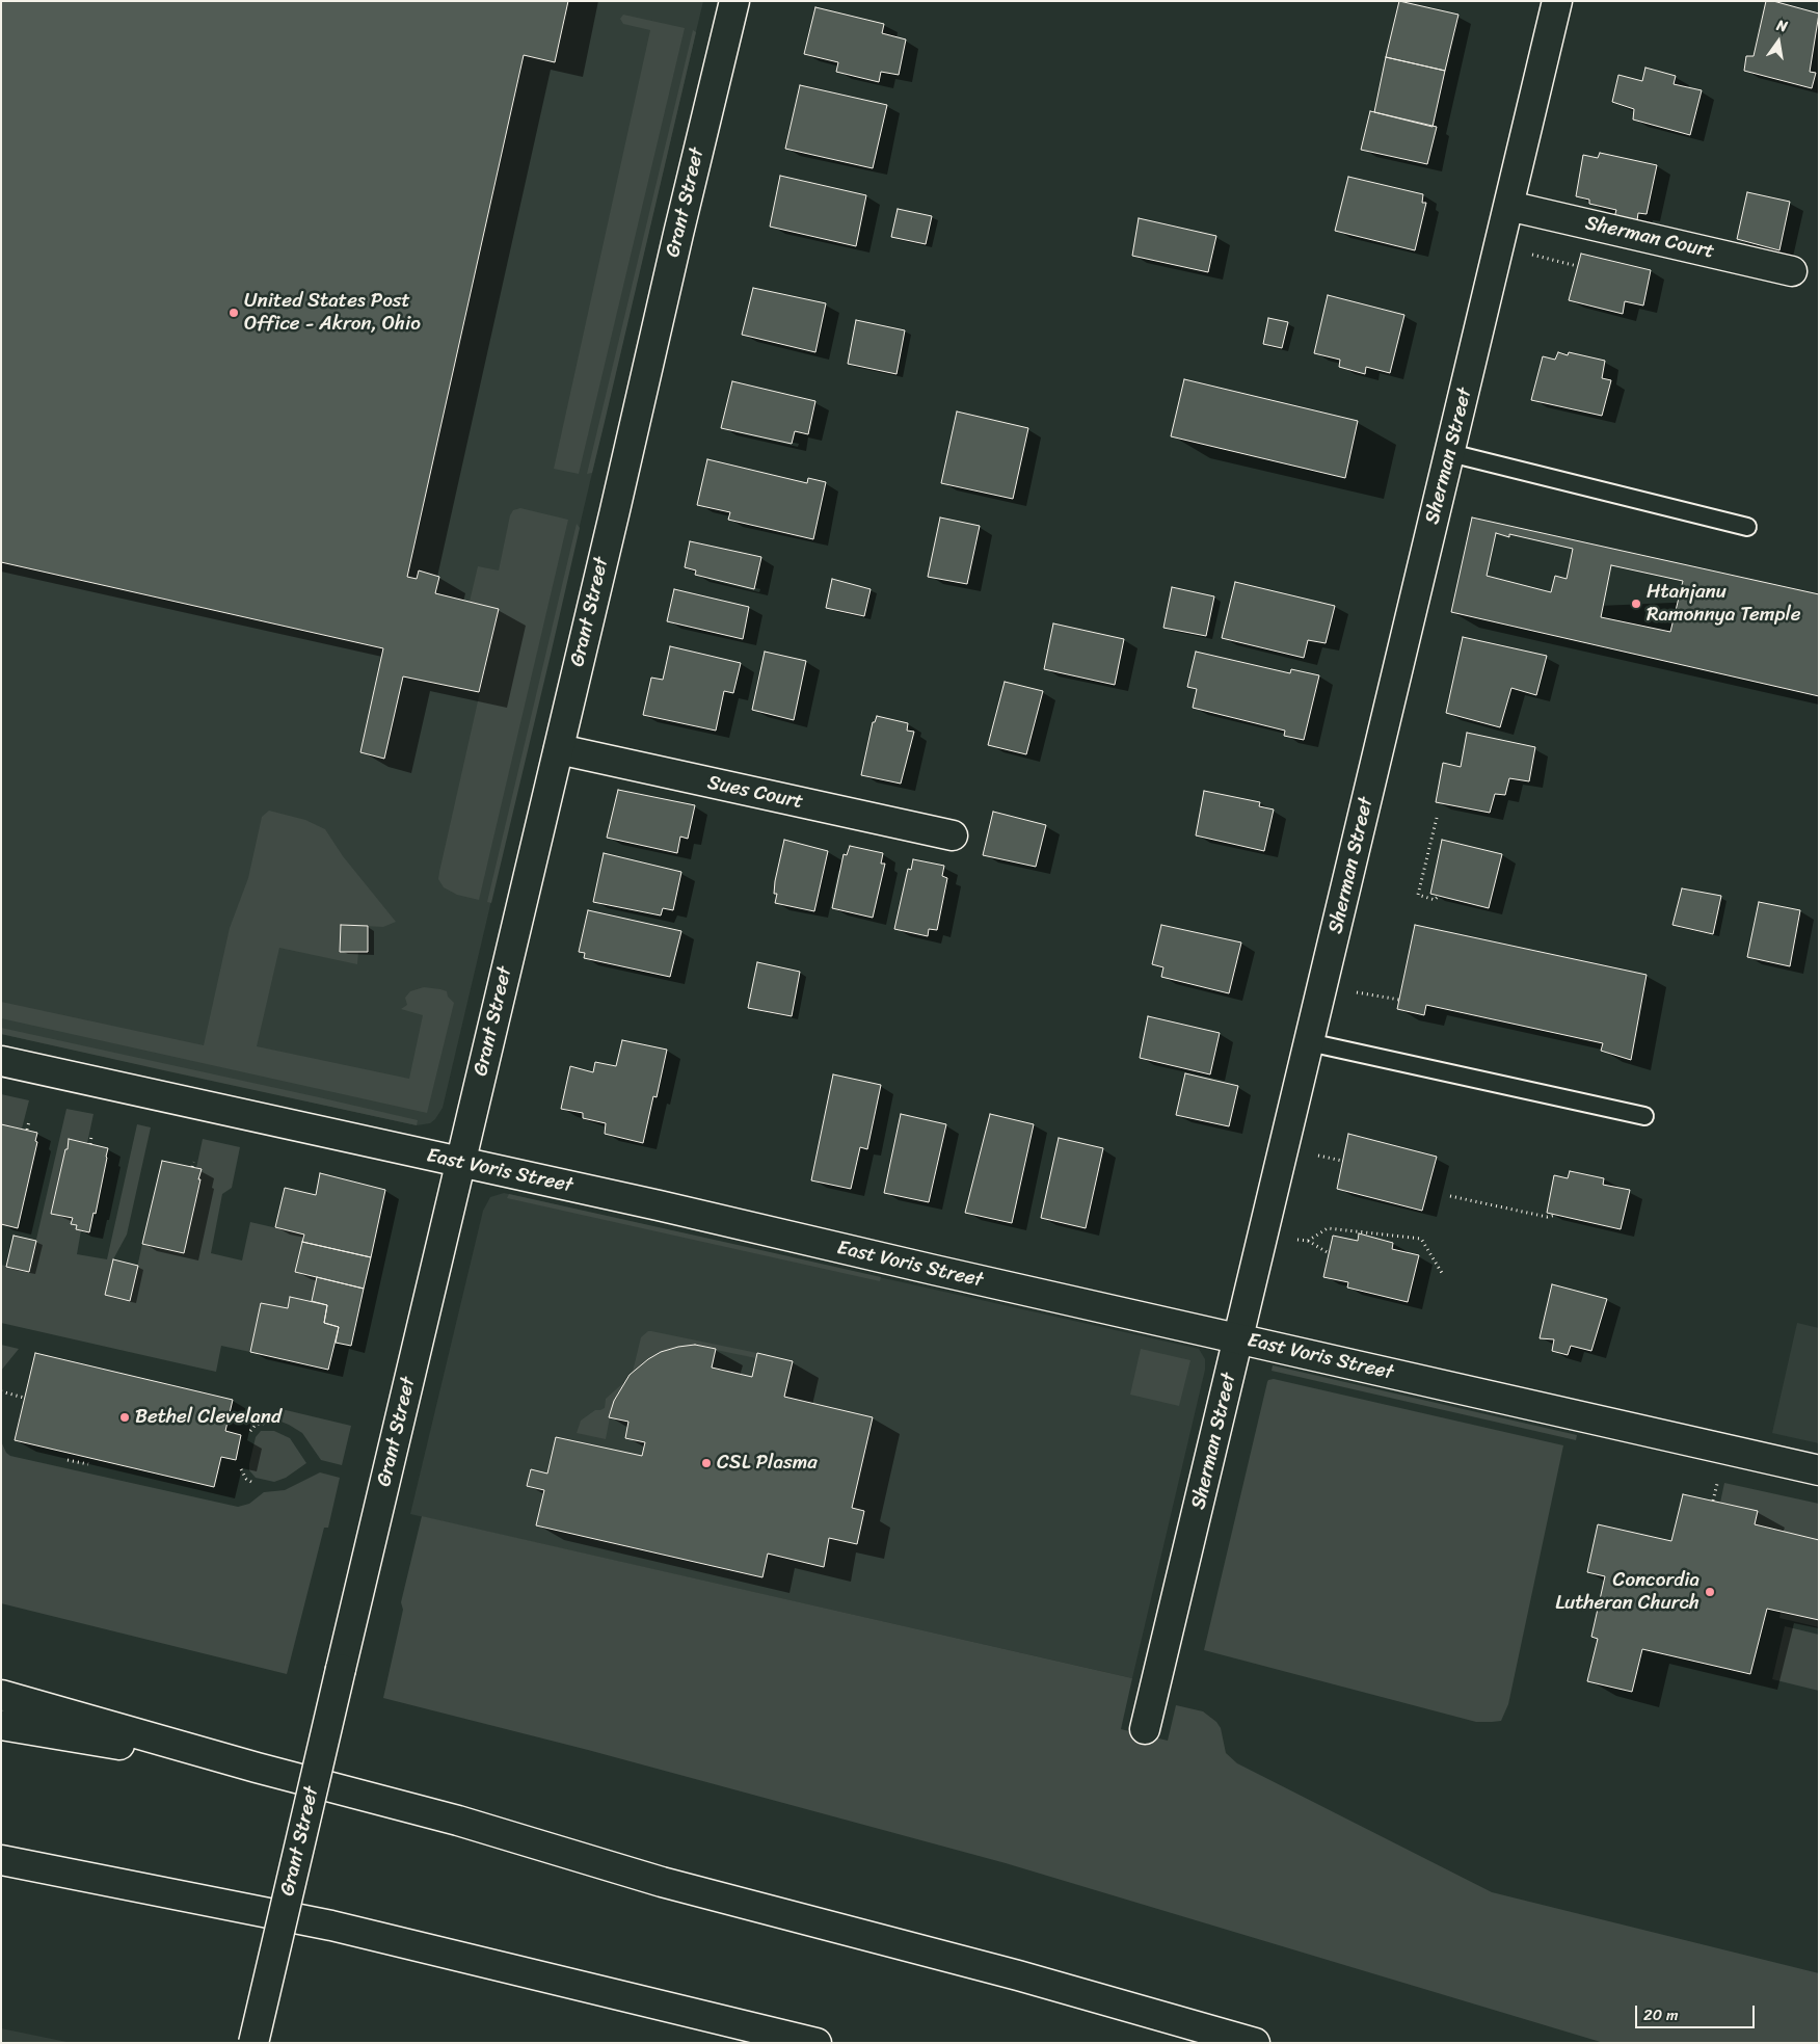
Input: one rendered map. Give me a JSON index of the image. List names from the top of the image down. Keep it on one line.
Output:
{"streets":{"main road":["Grant Street","Sherman Court","Sherman Street","Sues Court","East Voris Street"]},"crossings":[["Grant Street","Sues Court"],["Grant Street","East Voris Street"],["Sherman Court","Sherman Street"],["Sherman Street","East Voris Street"]],"places":["United States Post Office - Akron, Ohio","Htanjanu Ramonnya Temple","Bethel Cleveland","CSL Plasma","Concordia Lutheran Church"],"scale_bar":"20 m","north":"top"}
